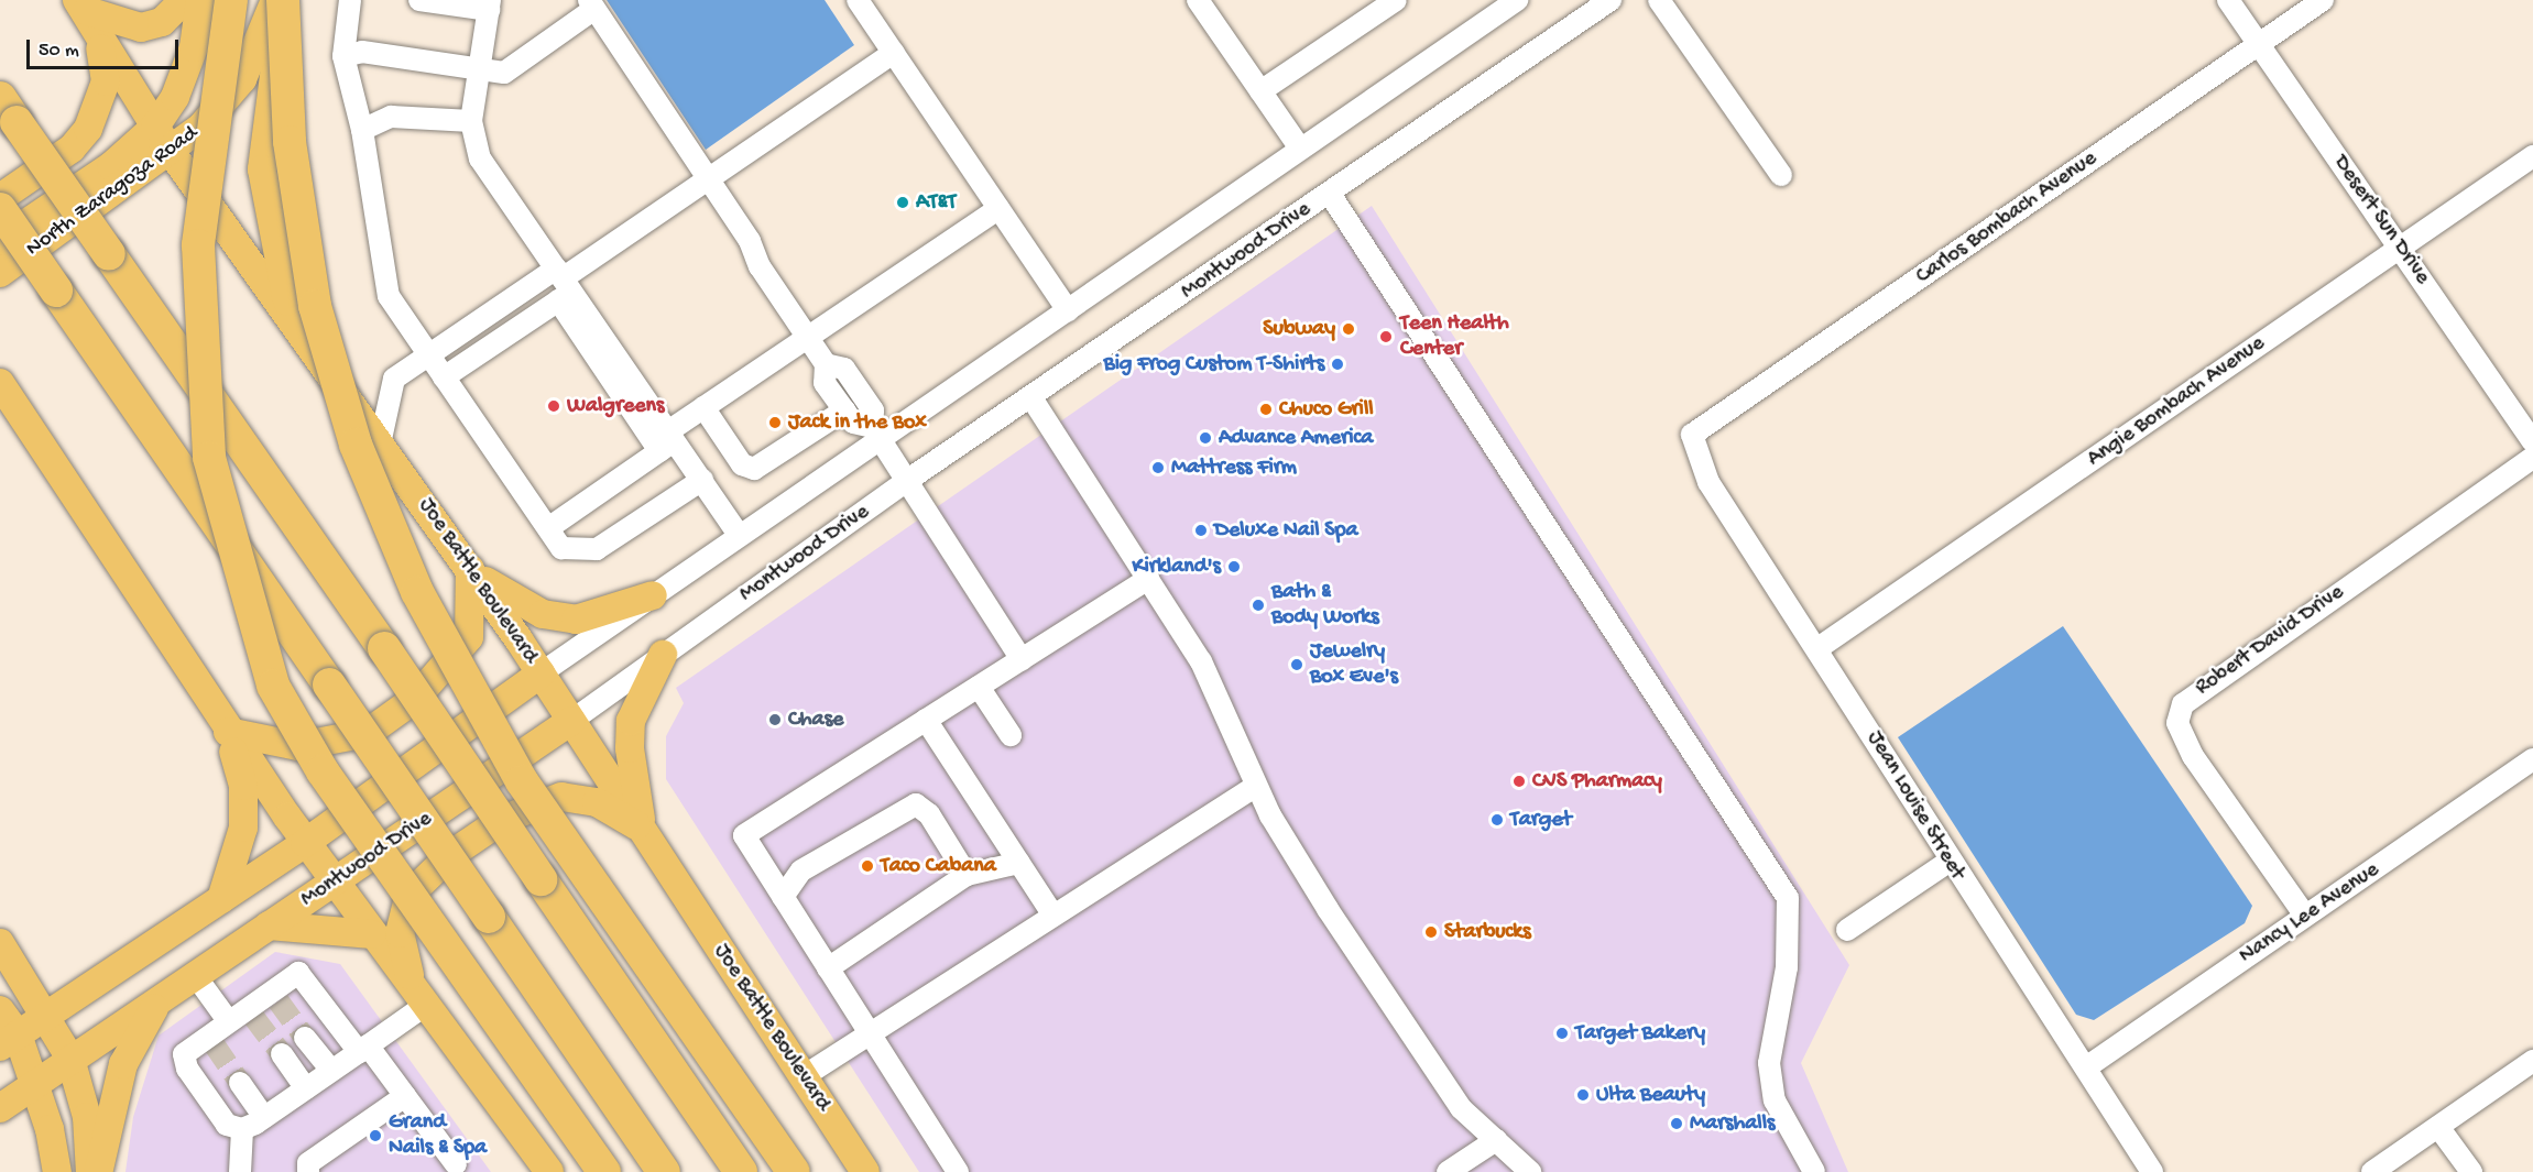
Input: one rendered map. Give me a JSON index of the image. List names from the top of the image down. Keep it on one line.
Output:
{"streets":{"main road":["North Zaragoza Road","Montwood Drive","Joe Battle Boulevard"],"street":["Carlos Bombach Avenue","Desert Sun Drive","Angie Bombach Avenue","Robert David Drive","Jean Louise Street","Nancy Lee Avenue"]},"crossings":[["North Zaragoza Road","Joe Battle Boulevard"],["Carlos Bombach Avenue","Desert Sun Drive"],["Carlos Bombach Avenue","Jean Louise Street"],["Desert Sun Drive","Angie Bombach Avenue"],["Montwood Drive","Joe Battle Boulevard"],["Angie Bombach Avenue","Jean Louise Street"],["Robert David Drive","Nancy Lee Avenue"],["Jean Louise Street","Nancy Lee Avenue"]],"places":["AT&T","Subway","Teen Health Center","Big Frog Custom T-Shirts","Walgreens","Chuco Grill","Jack in the Box","Advance America","Mattress Firm","Deluxe Nail Spa","Kirkland's","Bath & Body Works","Jewelry Box Eve's","Chase","CVS Pharmacy","Target","Taco Cabana","Starbucks","Target Bakery","Ulta Beauty","Marshalls","Grand Nails & Spa"],"scale_bar":"50 m"}
